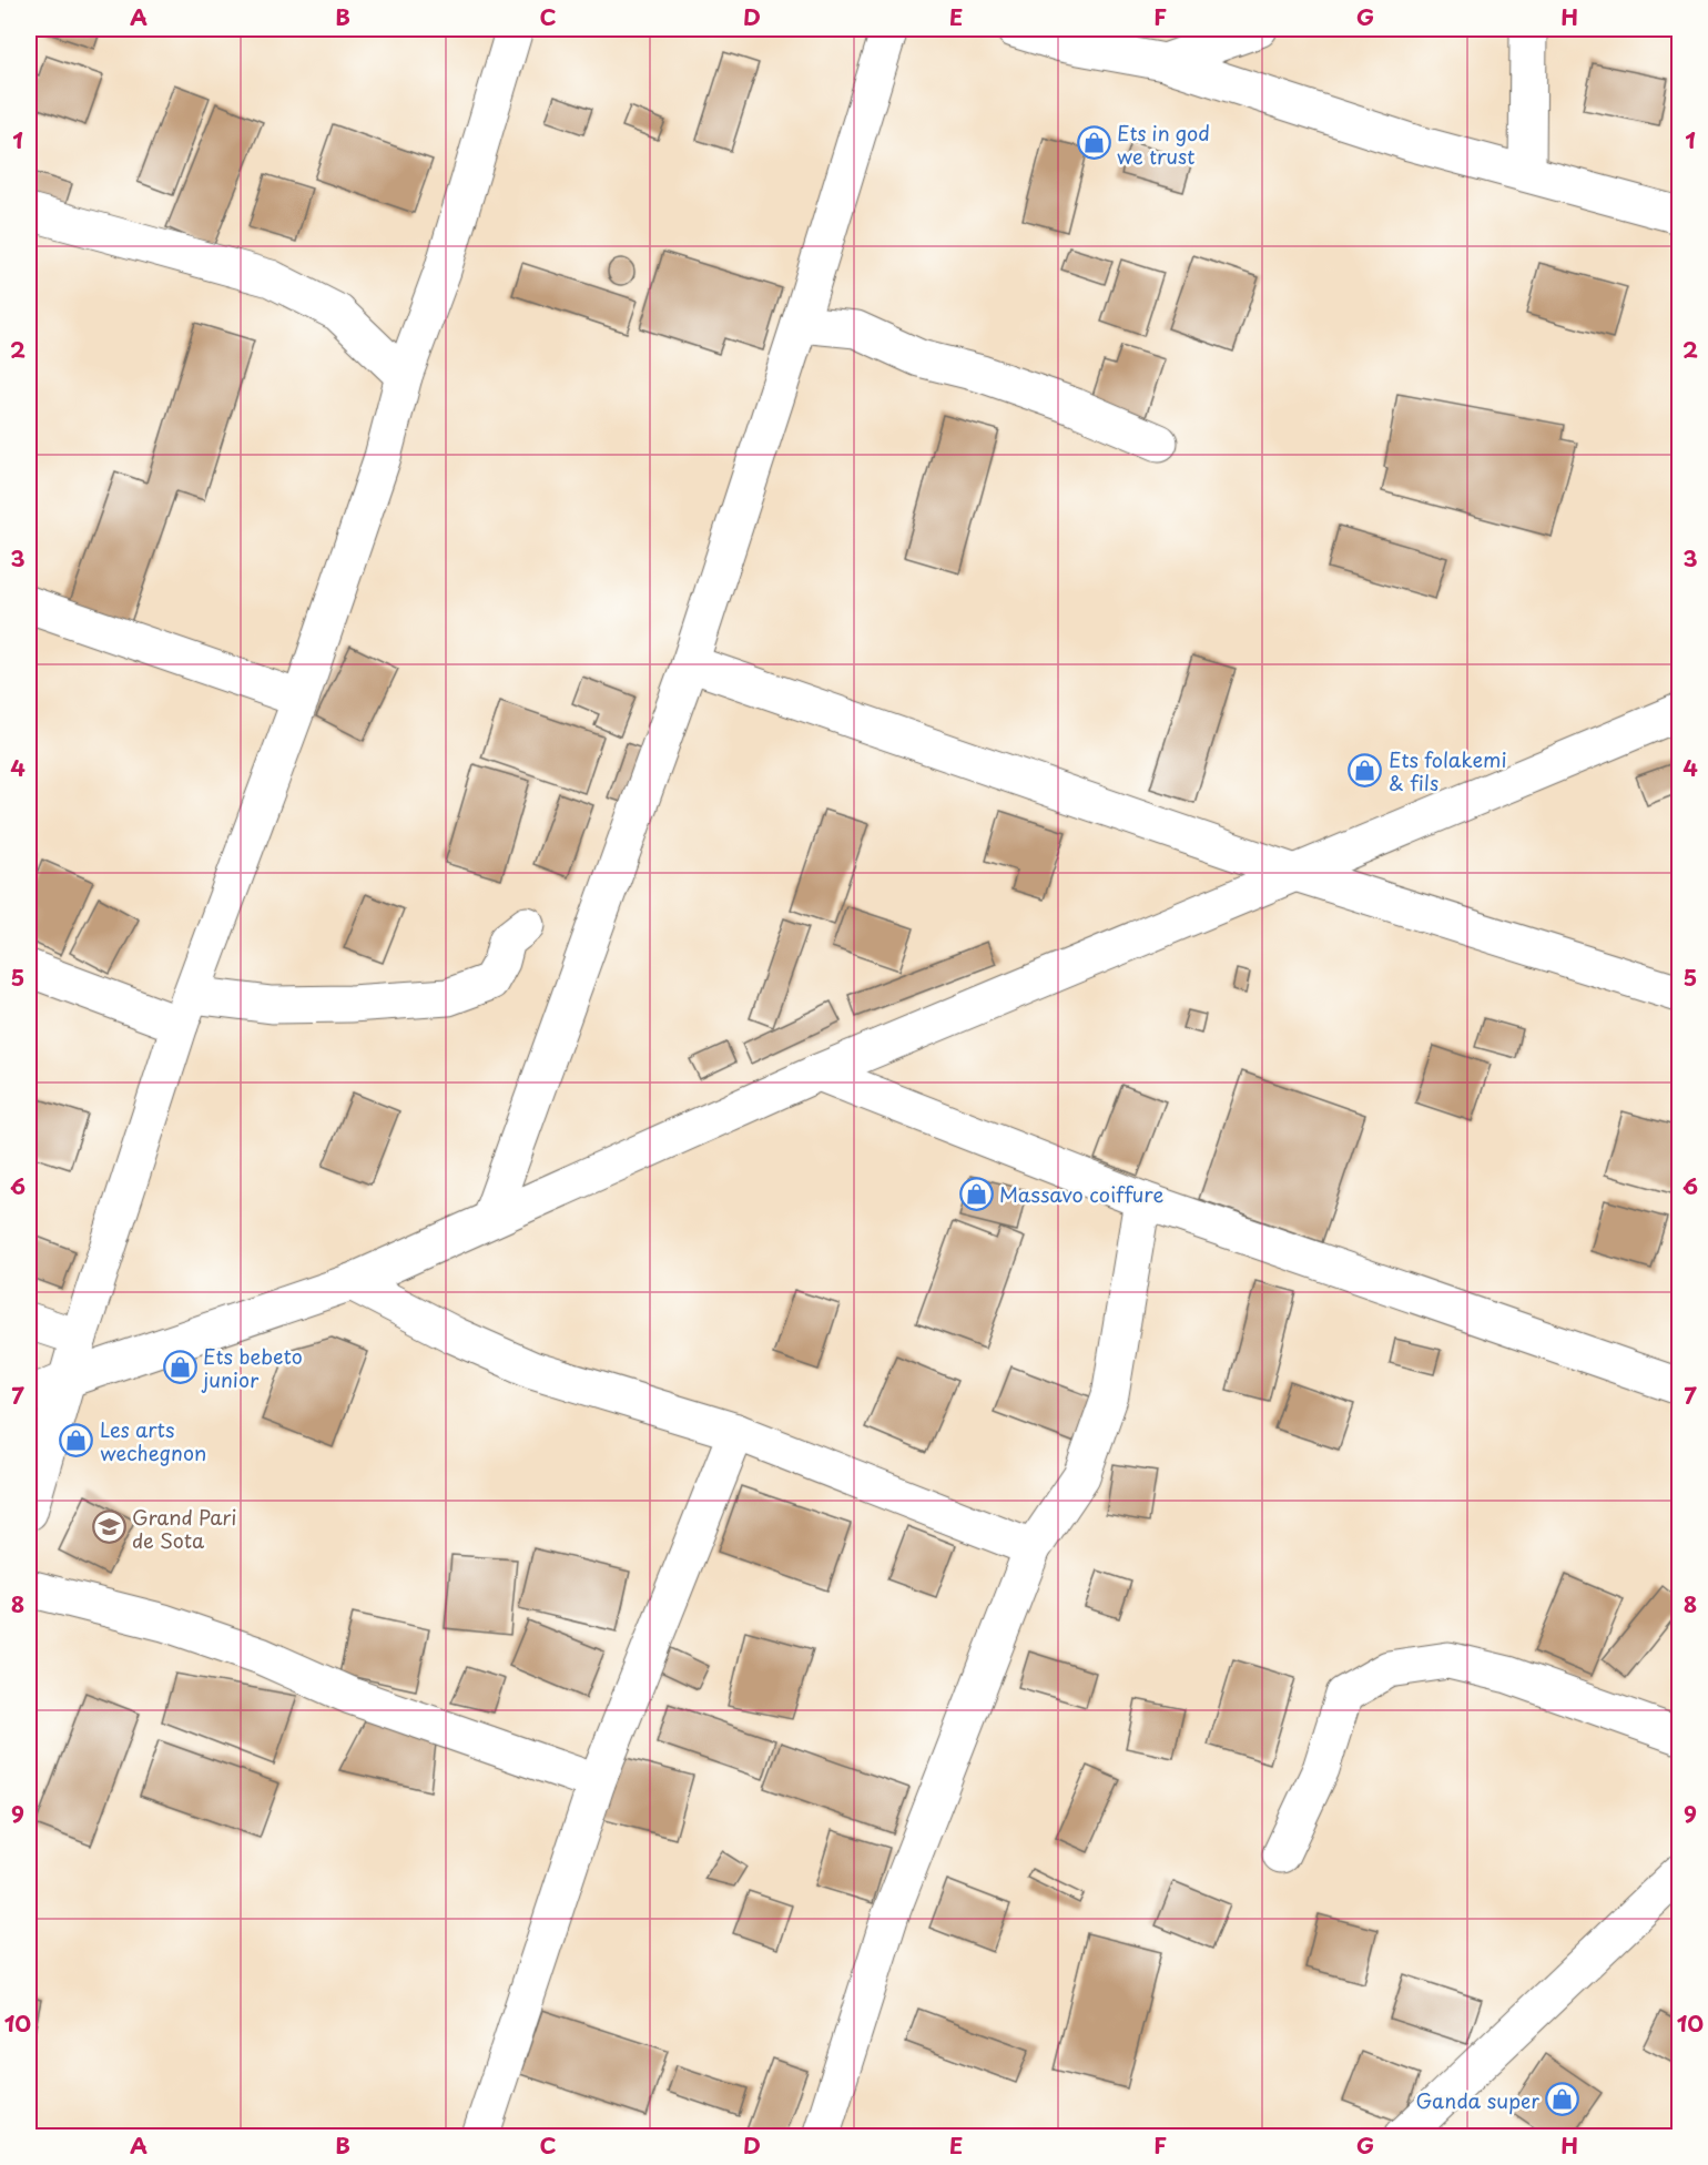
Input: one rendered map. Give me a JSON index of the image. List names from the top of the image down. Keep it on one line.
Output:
{"places":{"shop":["Ets in god we trust","Ets folakemi & fils","Massavo coiffure","Ets bebeto junior","Les arts wechegnon","Ganda super"],"school or university":["Grand Pari de Sota"]},"grid":{"columns":["A","B","C","D","E","F","G","H"],"rows":["1","2","3","4","5","6","7","8","9","10"]}}
